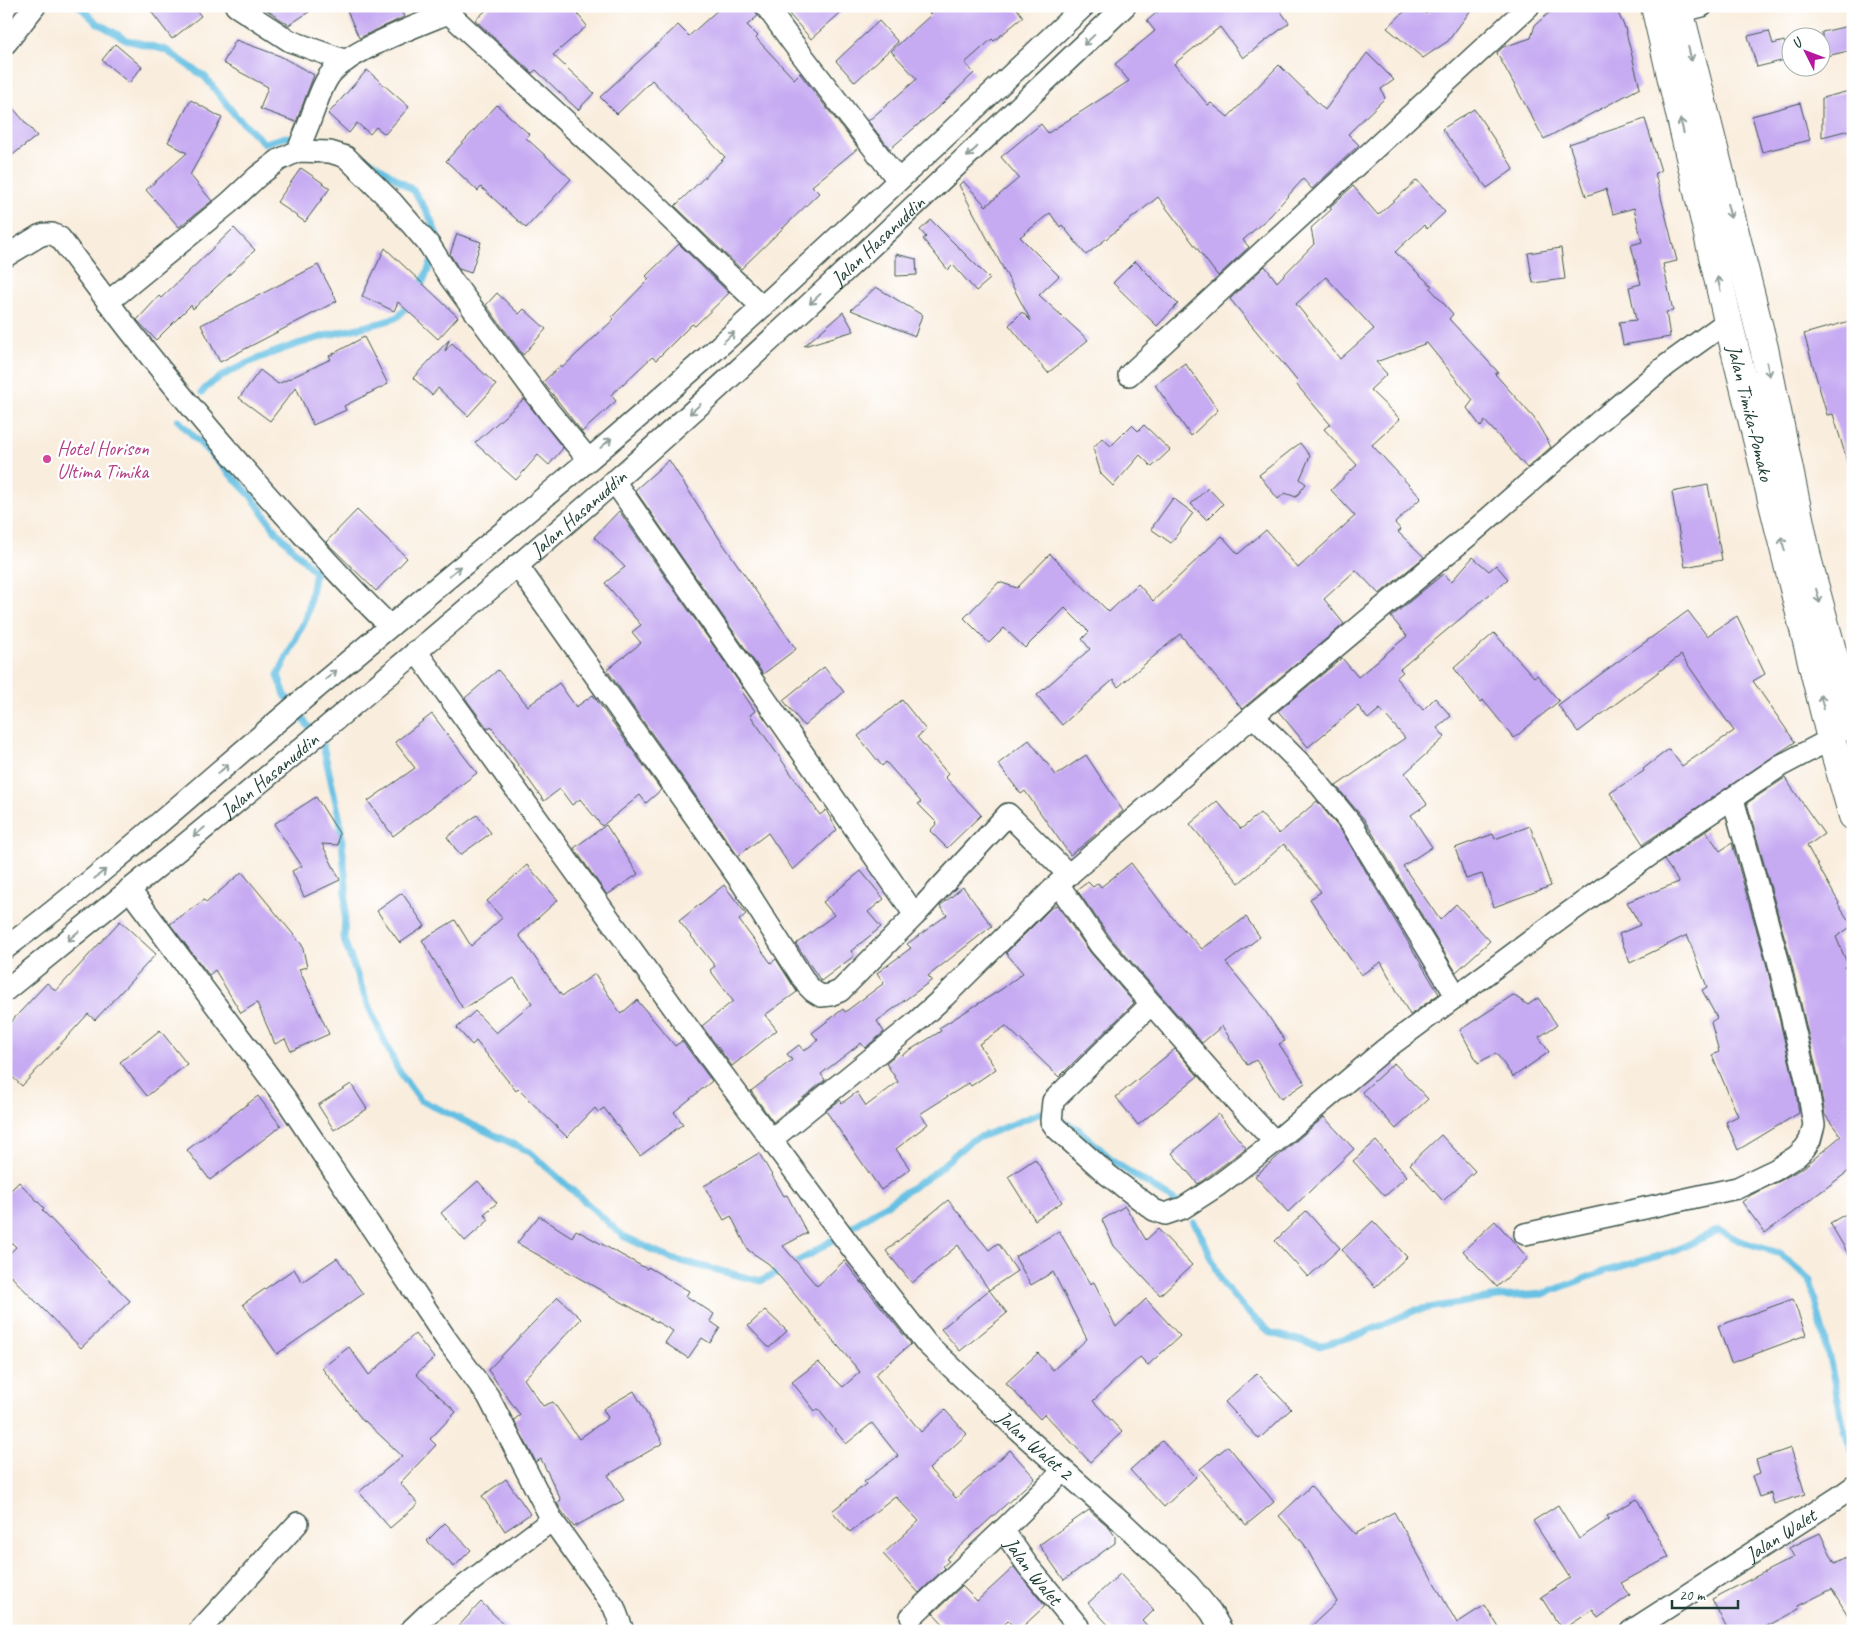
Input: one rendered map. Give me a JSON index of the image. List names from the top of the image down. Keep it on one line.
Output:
{"streets":{"highway":["Jalan Timika-Pomako"],"street":["Jalan Hasanuddin","Jalan Walet 2","Jalan Walet"]},"crossings":[["Jalan Hasanuddin","Jalan Walet 2"],["Jalan Walet 2","Jalan Walet"]],"places":["Hotel Horison Ultima Timika"],"scale_bar":"20 m","north":"top left"}
